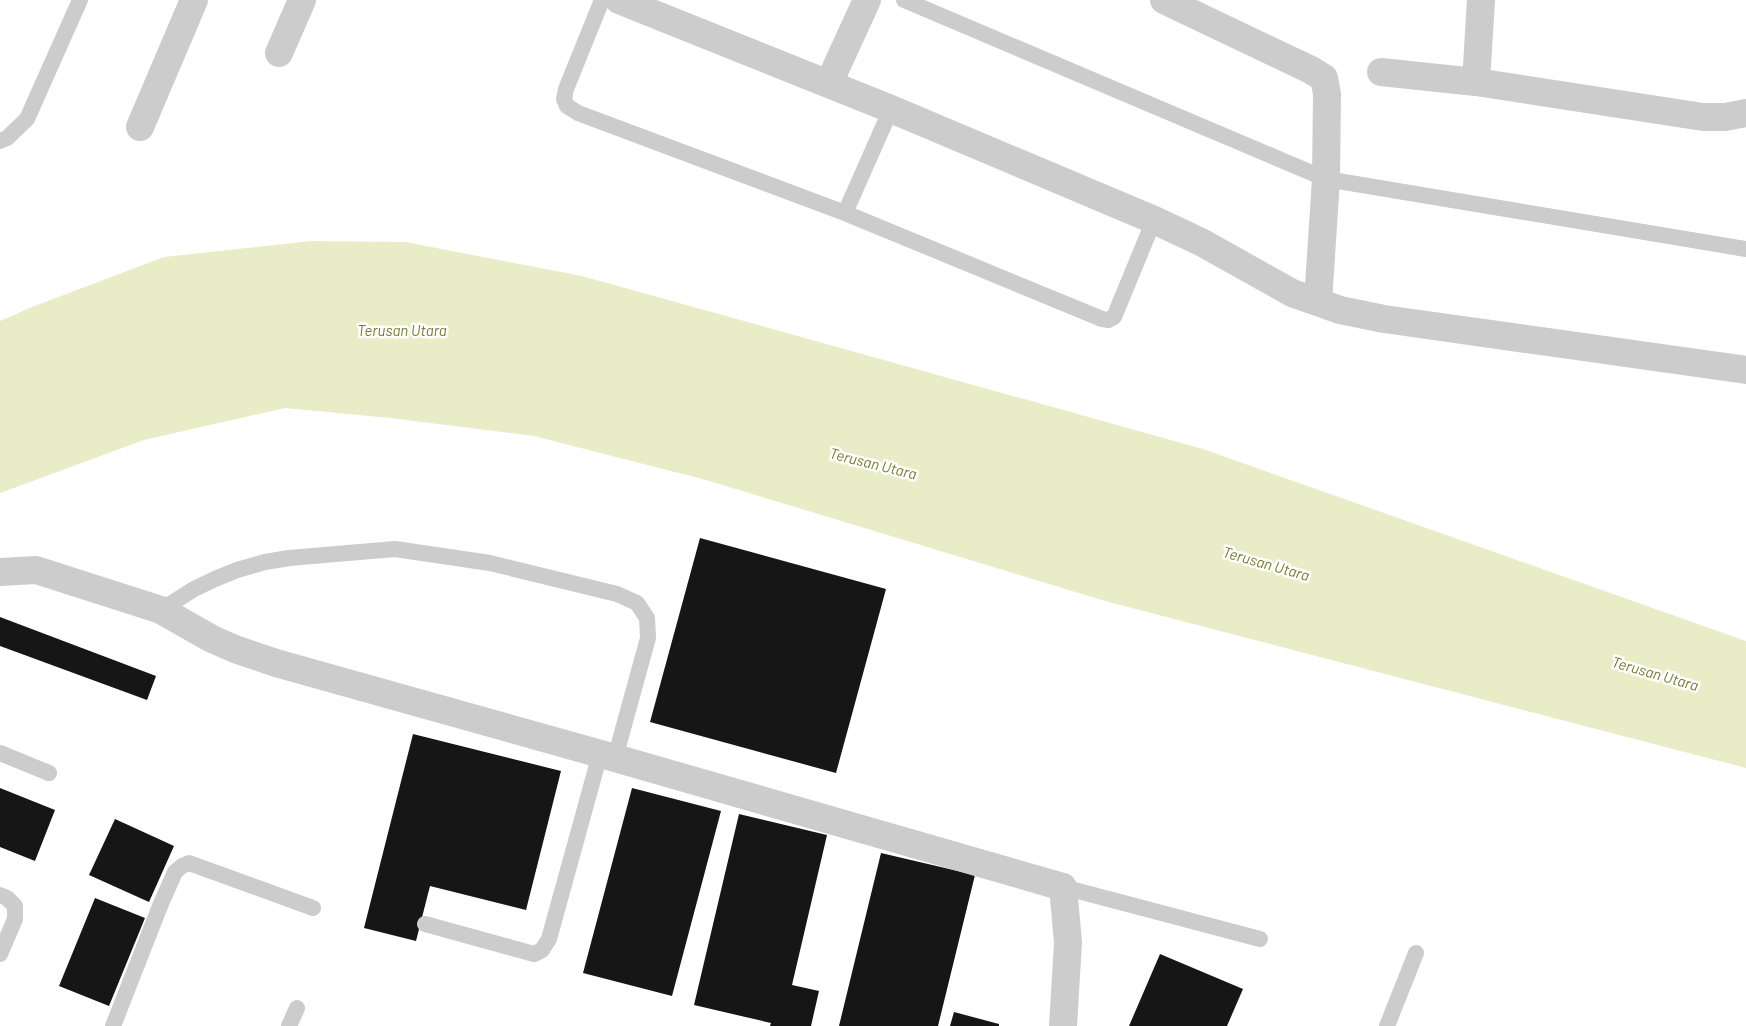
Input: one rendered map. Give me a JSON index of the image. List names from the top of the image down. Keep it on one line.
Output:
{"water":["Terusan Utara"]}
